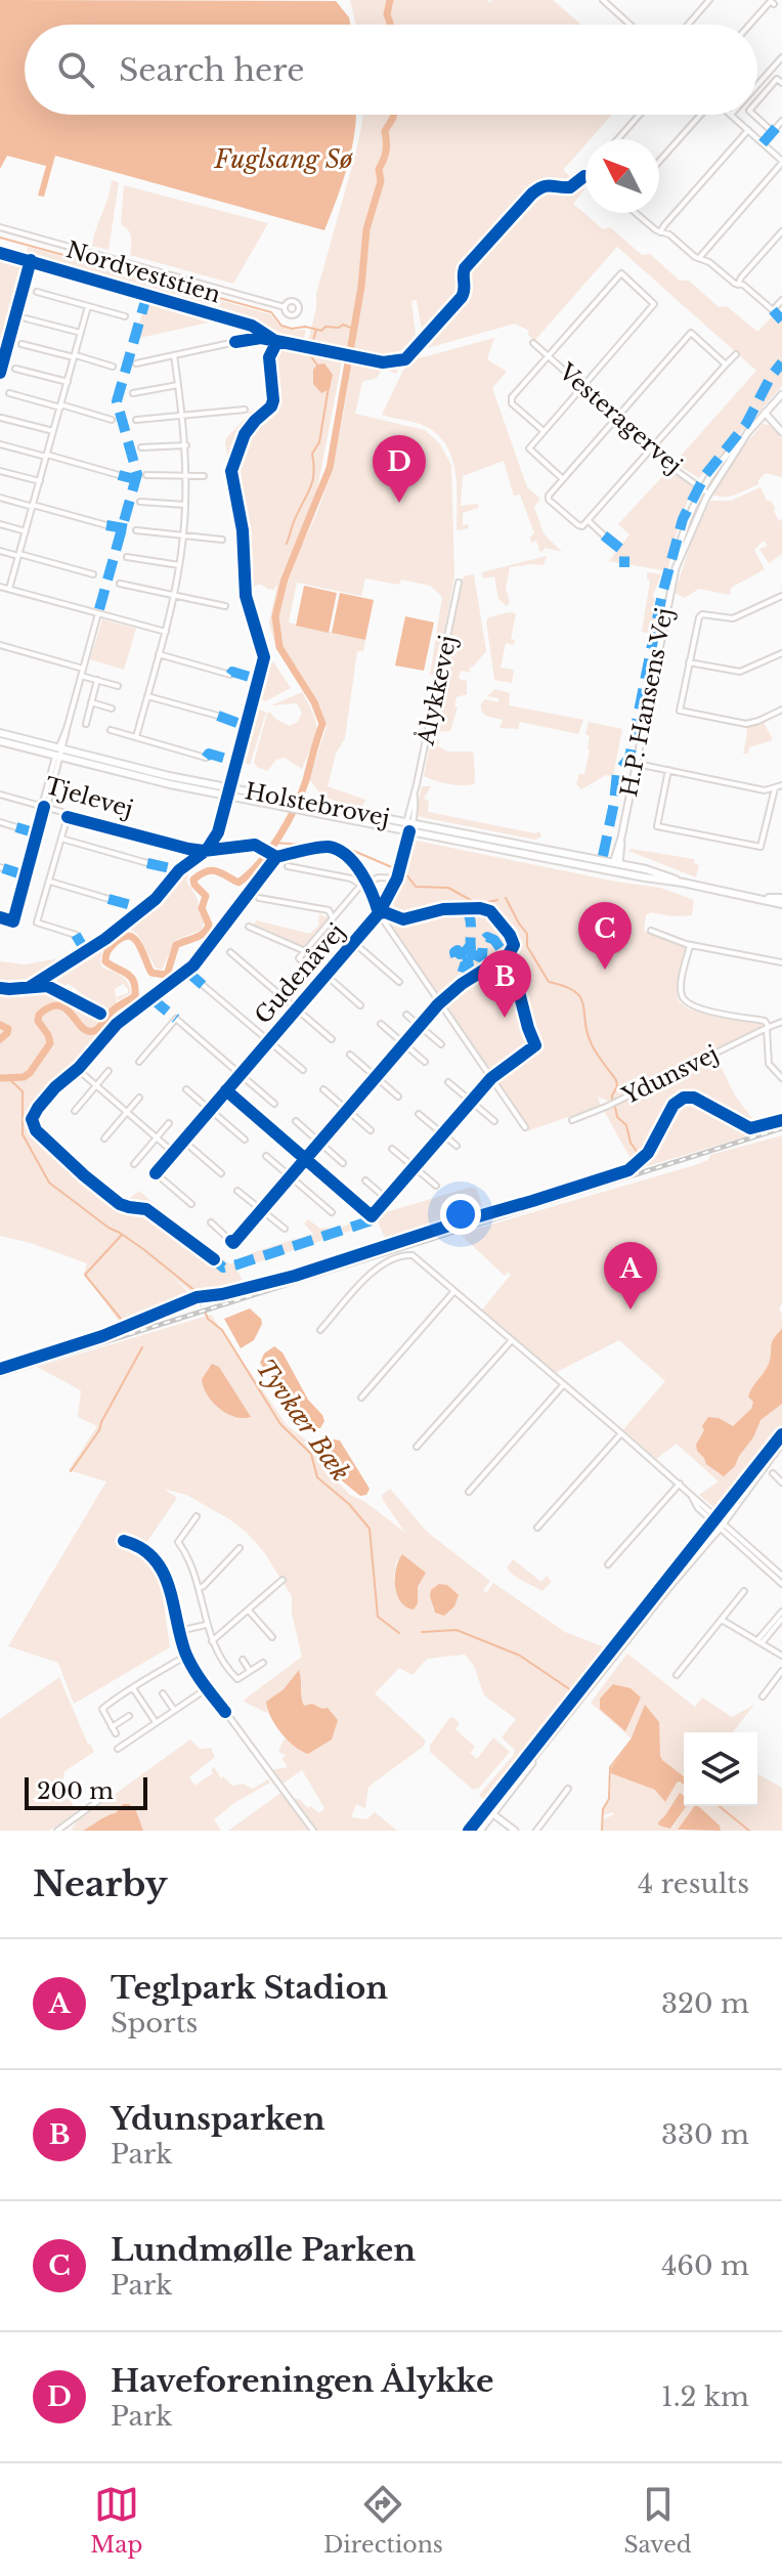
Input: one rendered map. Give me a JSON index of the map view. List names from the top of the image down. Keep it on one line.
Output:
{"streets":{"main road":["Holstebrovej"],"street":["Vesteragervej","Ålykkevej","H.P. Hansens Vej","Tjelevej","Gudenåvej","Ydunsvej"],"cycle path":["Nordveststien"]},"crossings":[["Vesteragervej","H.P. Hansens Vej"],["Ålykkevej","Holstebrovej"],["Ålykkevej","Gudenåvej"],["H.P. Hansens Vej","Holstebrovej"],["Holstebrovej","Gudenåvej"]],"water":["Fuglsang Sø","Tyvkær Bæk"],"scale_bar":"200 m","north":"top left","page":{"search":"Search here","pins":["D","C","B","A"],"scale":"200 m","heading":["Nearby","4 results"],"list":[{"mark":"A","name":"Teglpark Stadion","note":"Sports","value":"320 m"},{"mark":"B","name":"Ydunsparken","note":"Park","value":"330 m"},{"mark":"C","name":"Lundmølle Parken","note":"Park","value":"460 m"},{"mark":"D","name":"Haveforeningen Ålykke","note":"Park","value":"1.2 km"}],"nav":["Map","Directions","Saved"]}}
